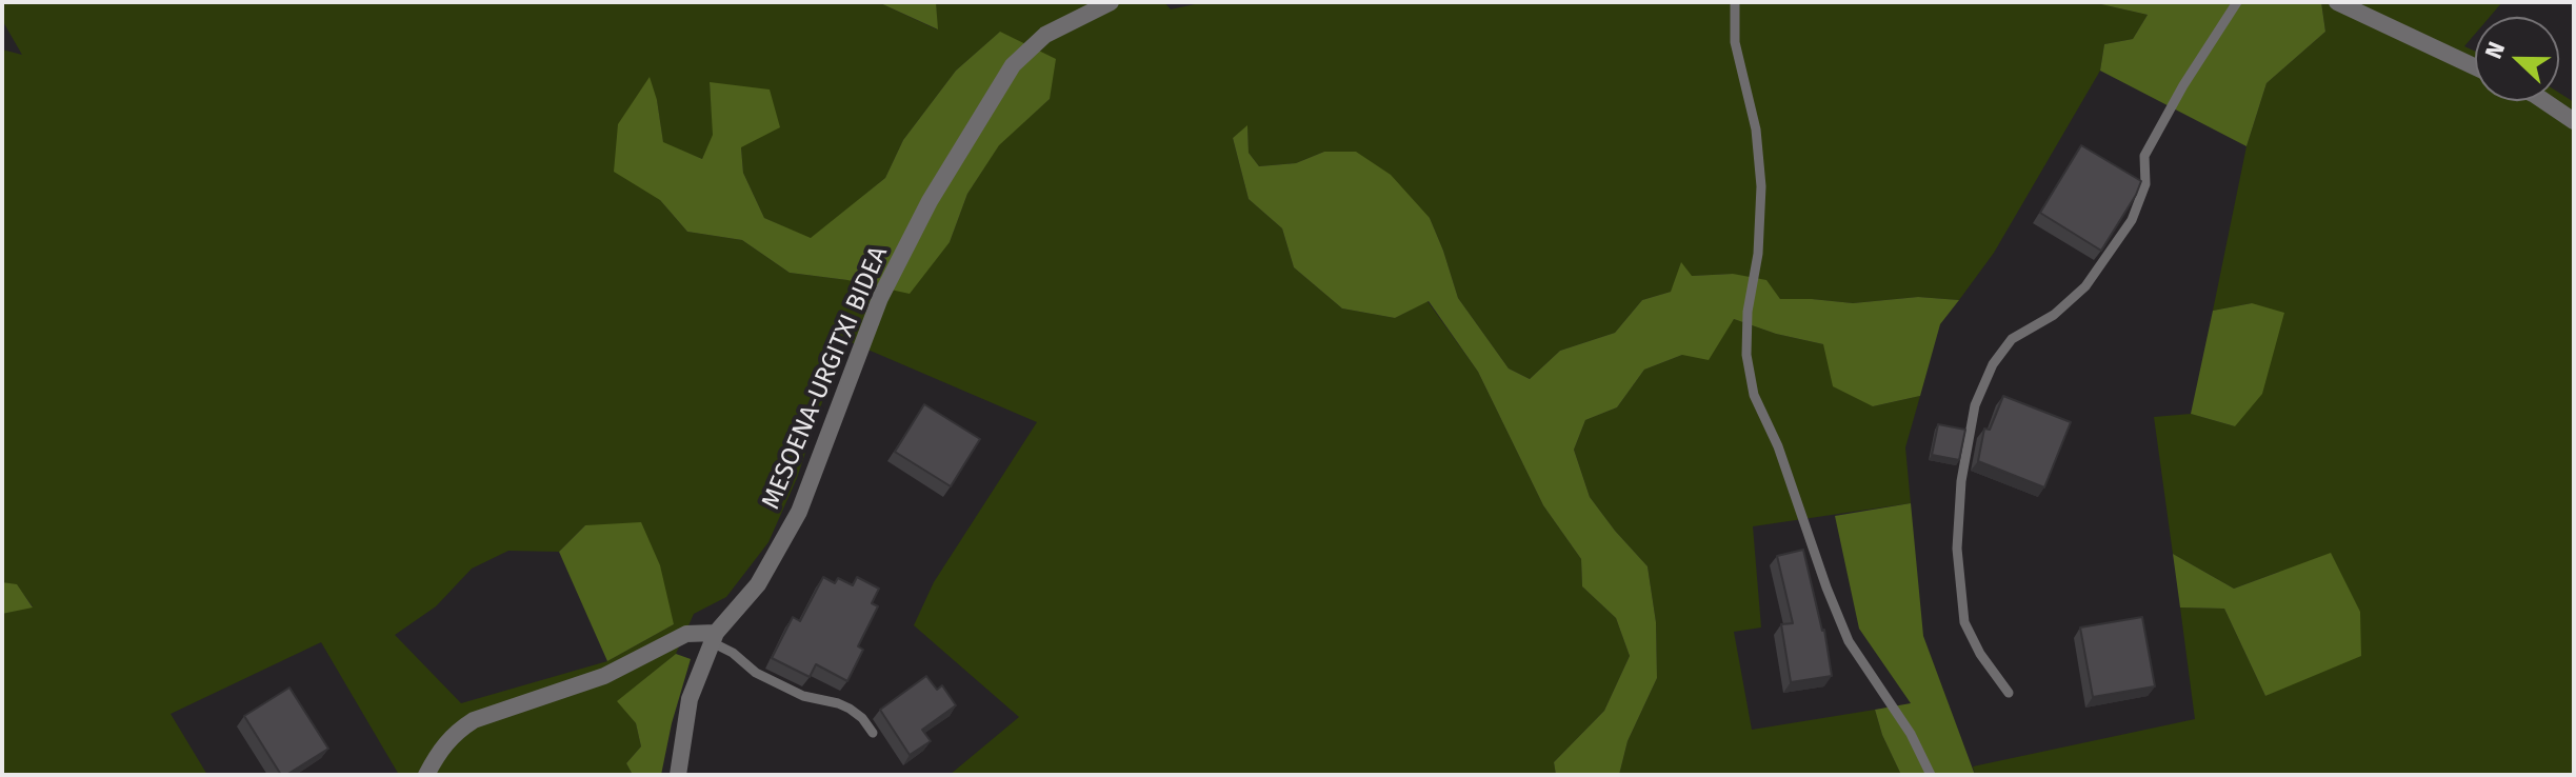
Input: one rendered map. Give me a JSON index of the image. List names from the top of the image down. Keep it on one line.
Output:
{"streets":{"street":["MESOENA-URGITXI BIDEA"]},"north":"left"}
